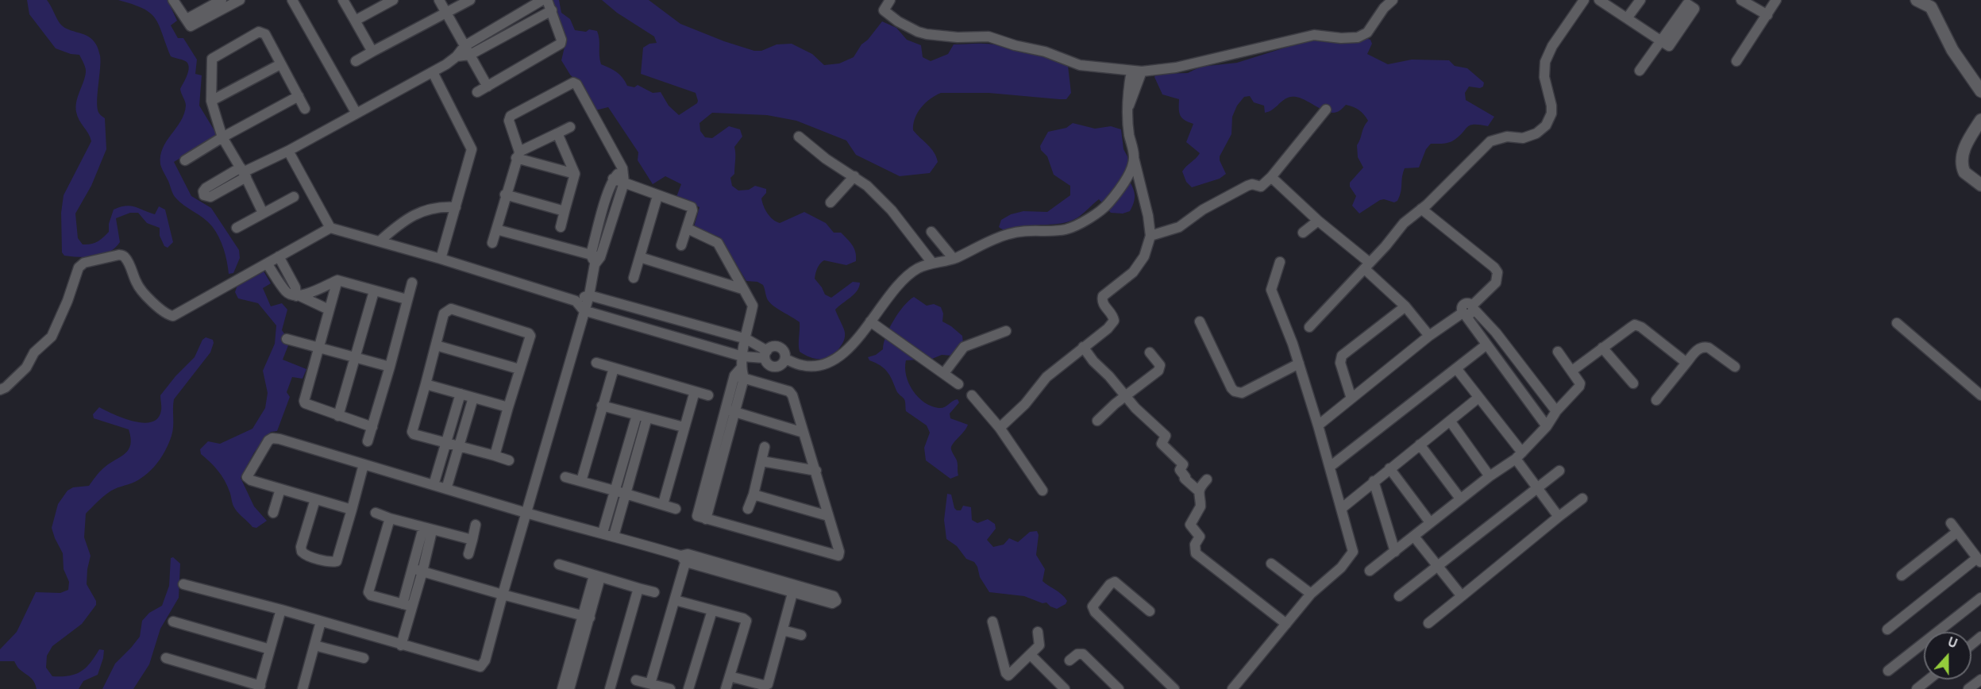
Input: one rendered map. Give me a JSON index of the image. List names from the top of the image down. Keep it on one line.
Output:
{"north":"top"}
